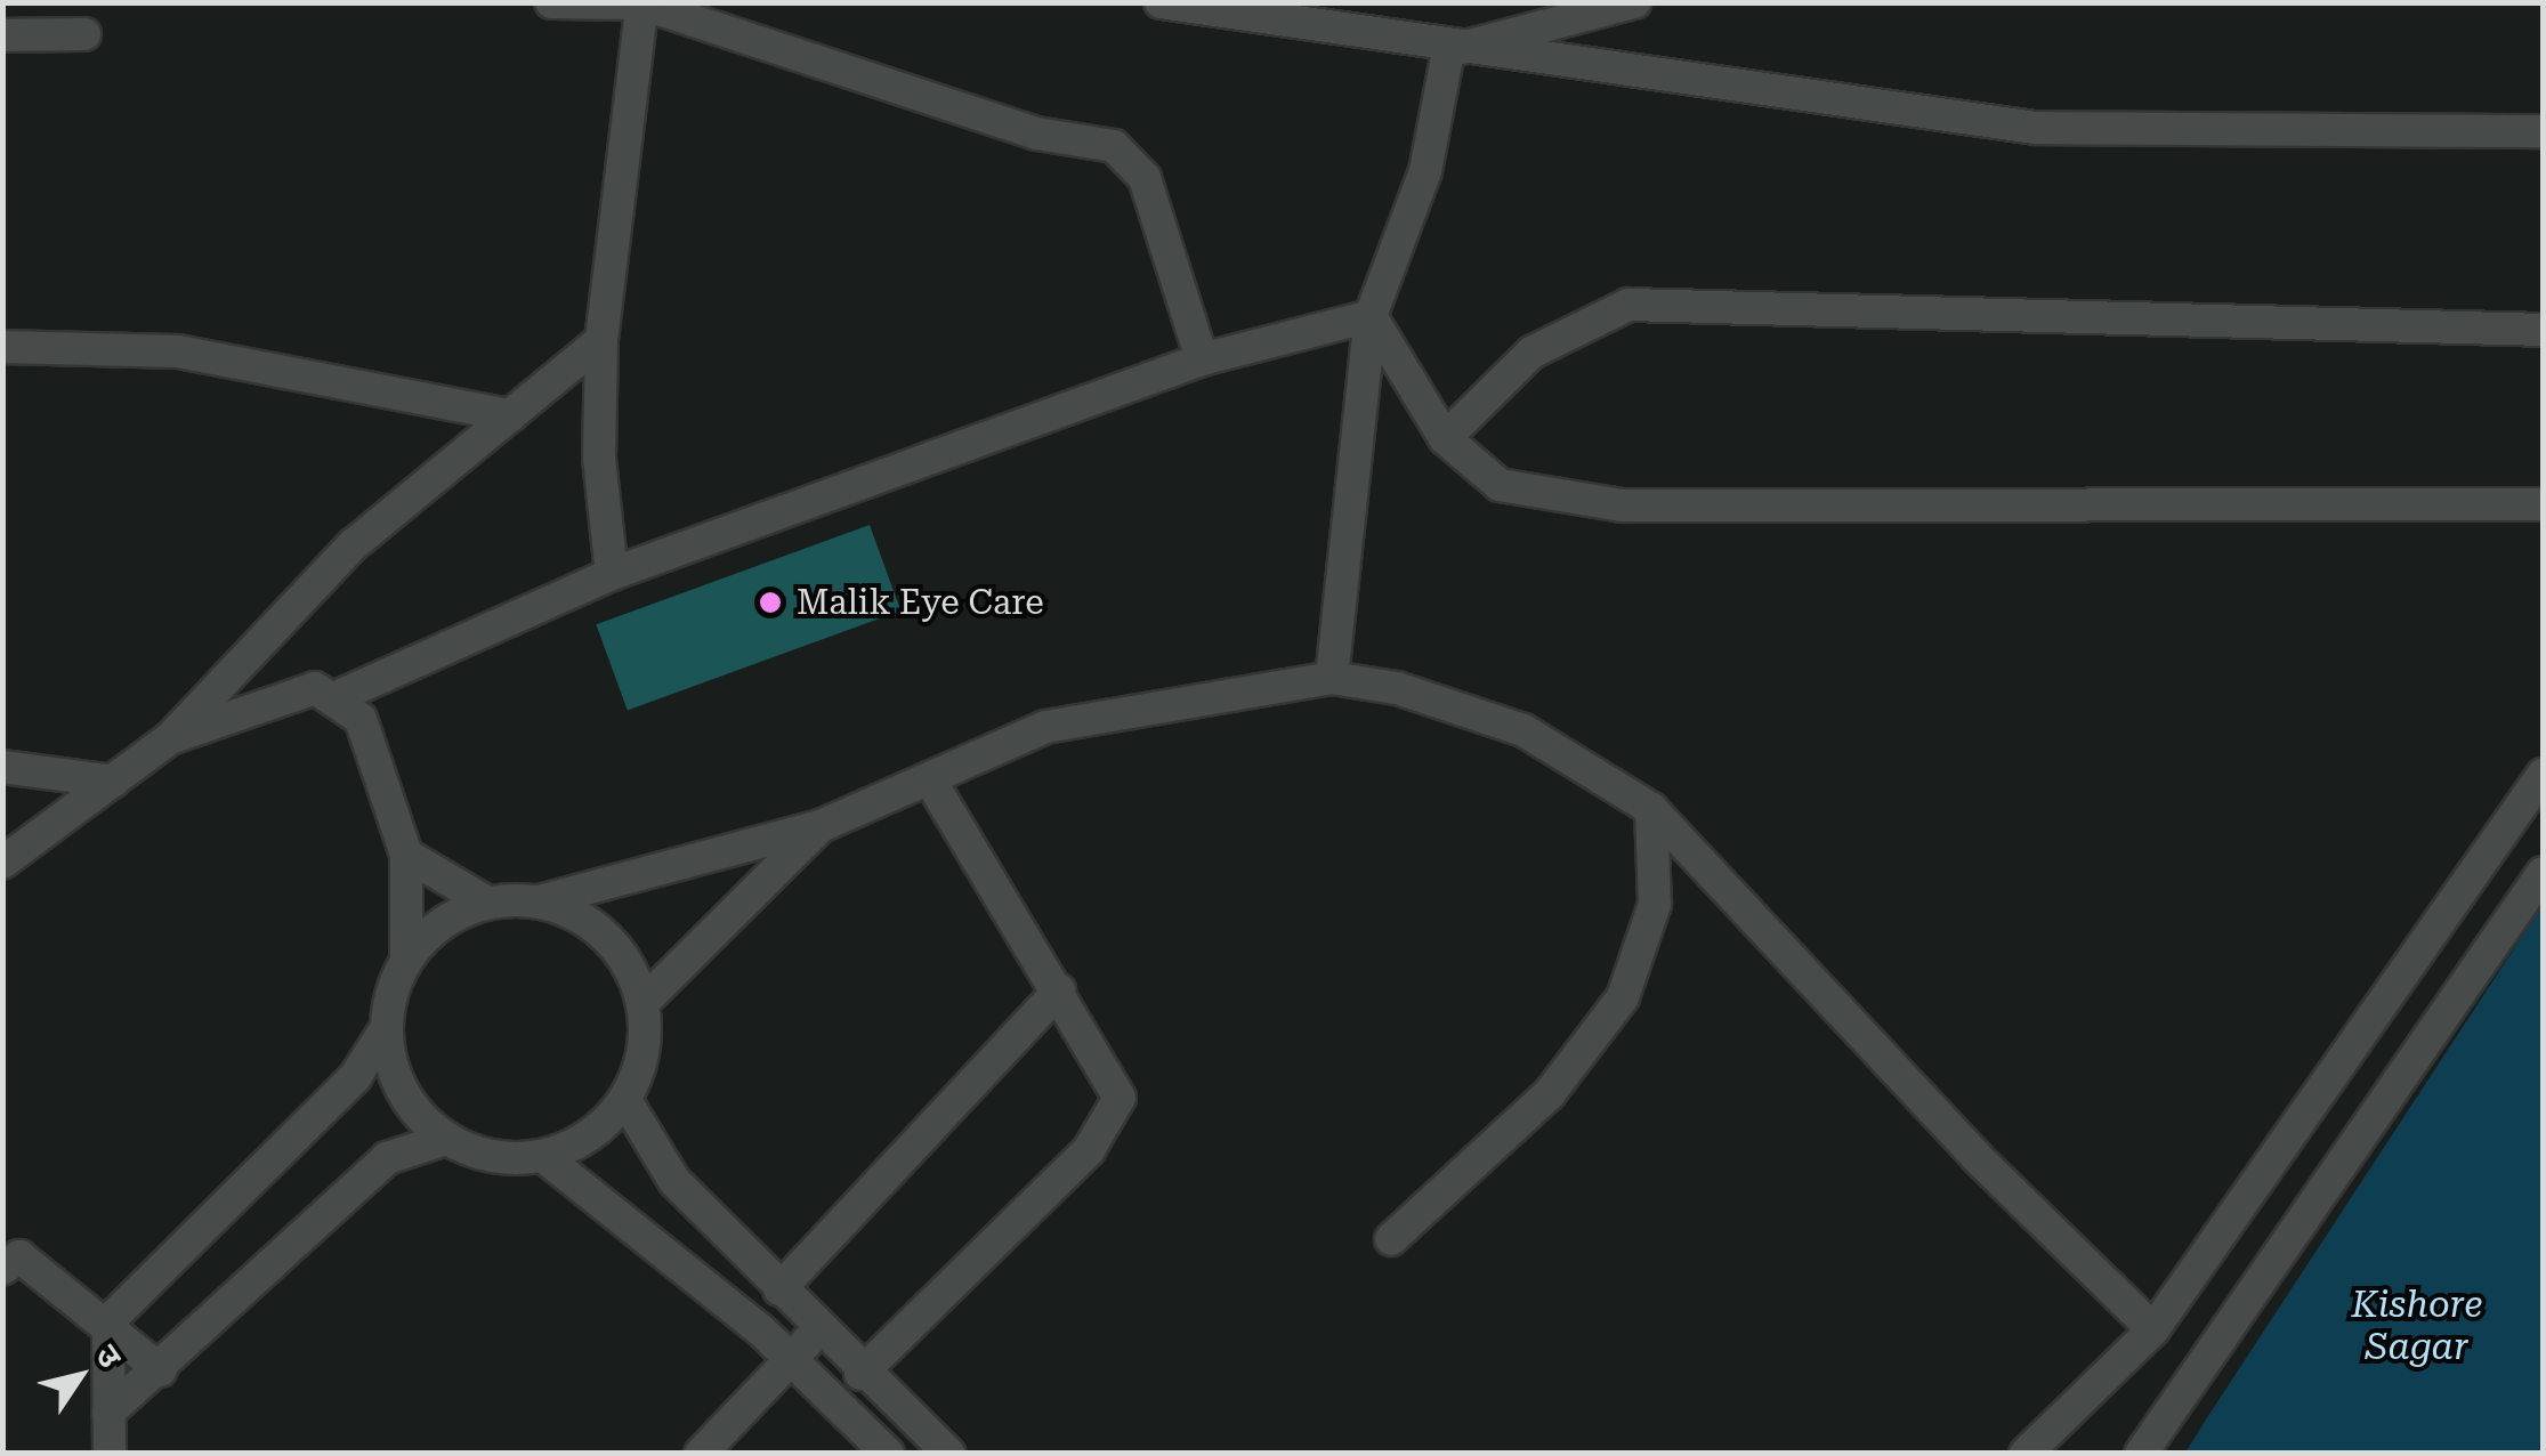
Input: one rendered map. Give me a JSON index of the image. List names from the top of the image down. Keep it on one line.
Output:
{"water":["Kishore Sagar"],"places":["Malik Eye Care"],"north":"top right"}
